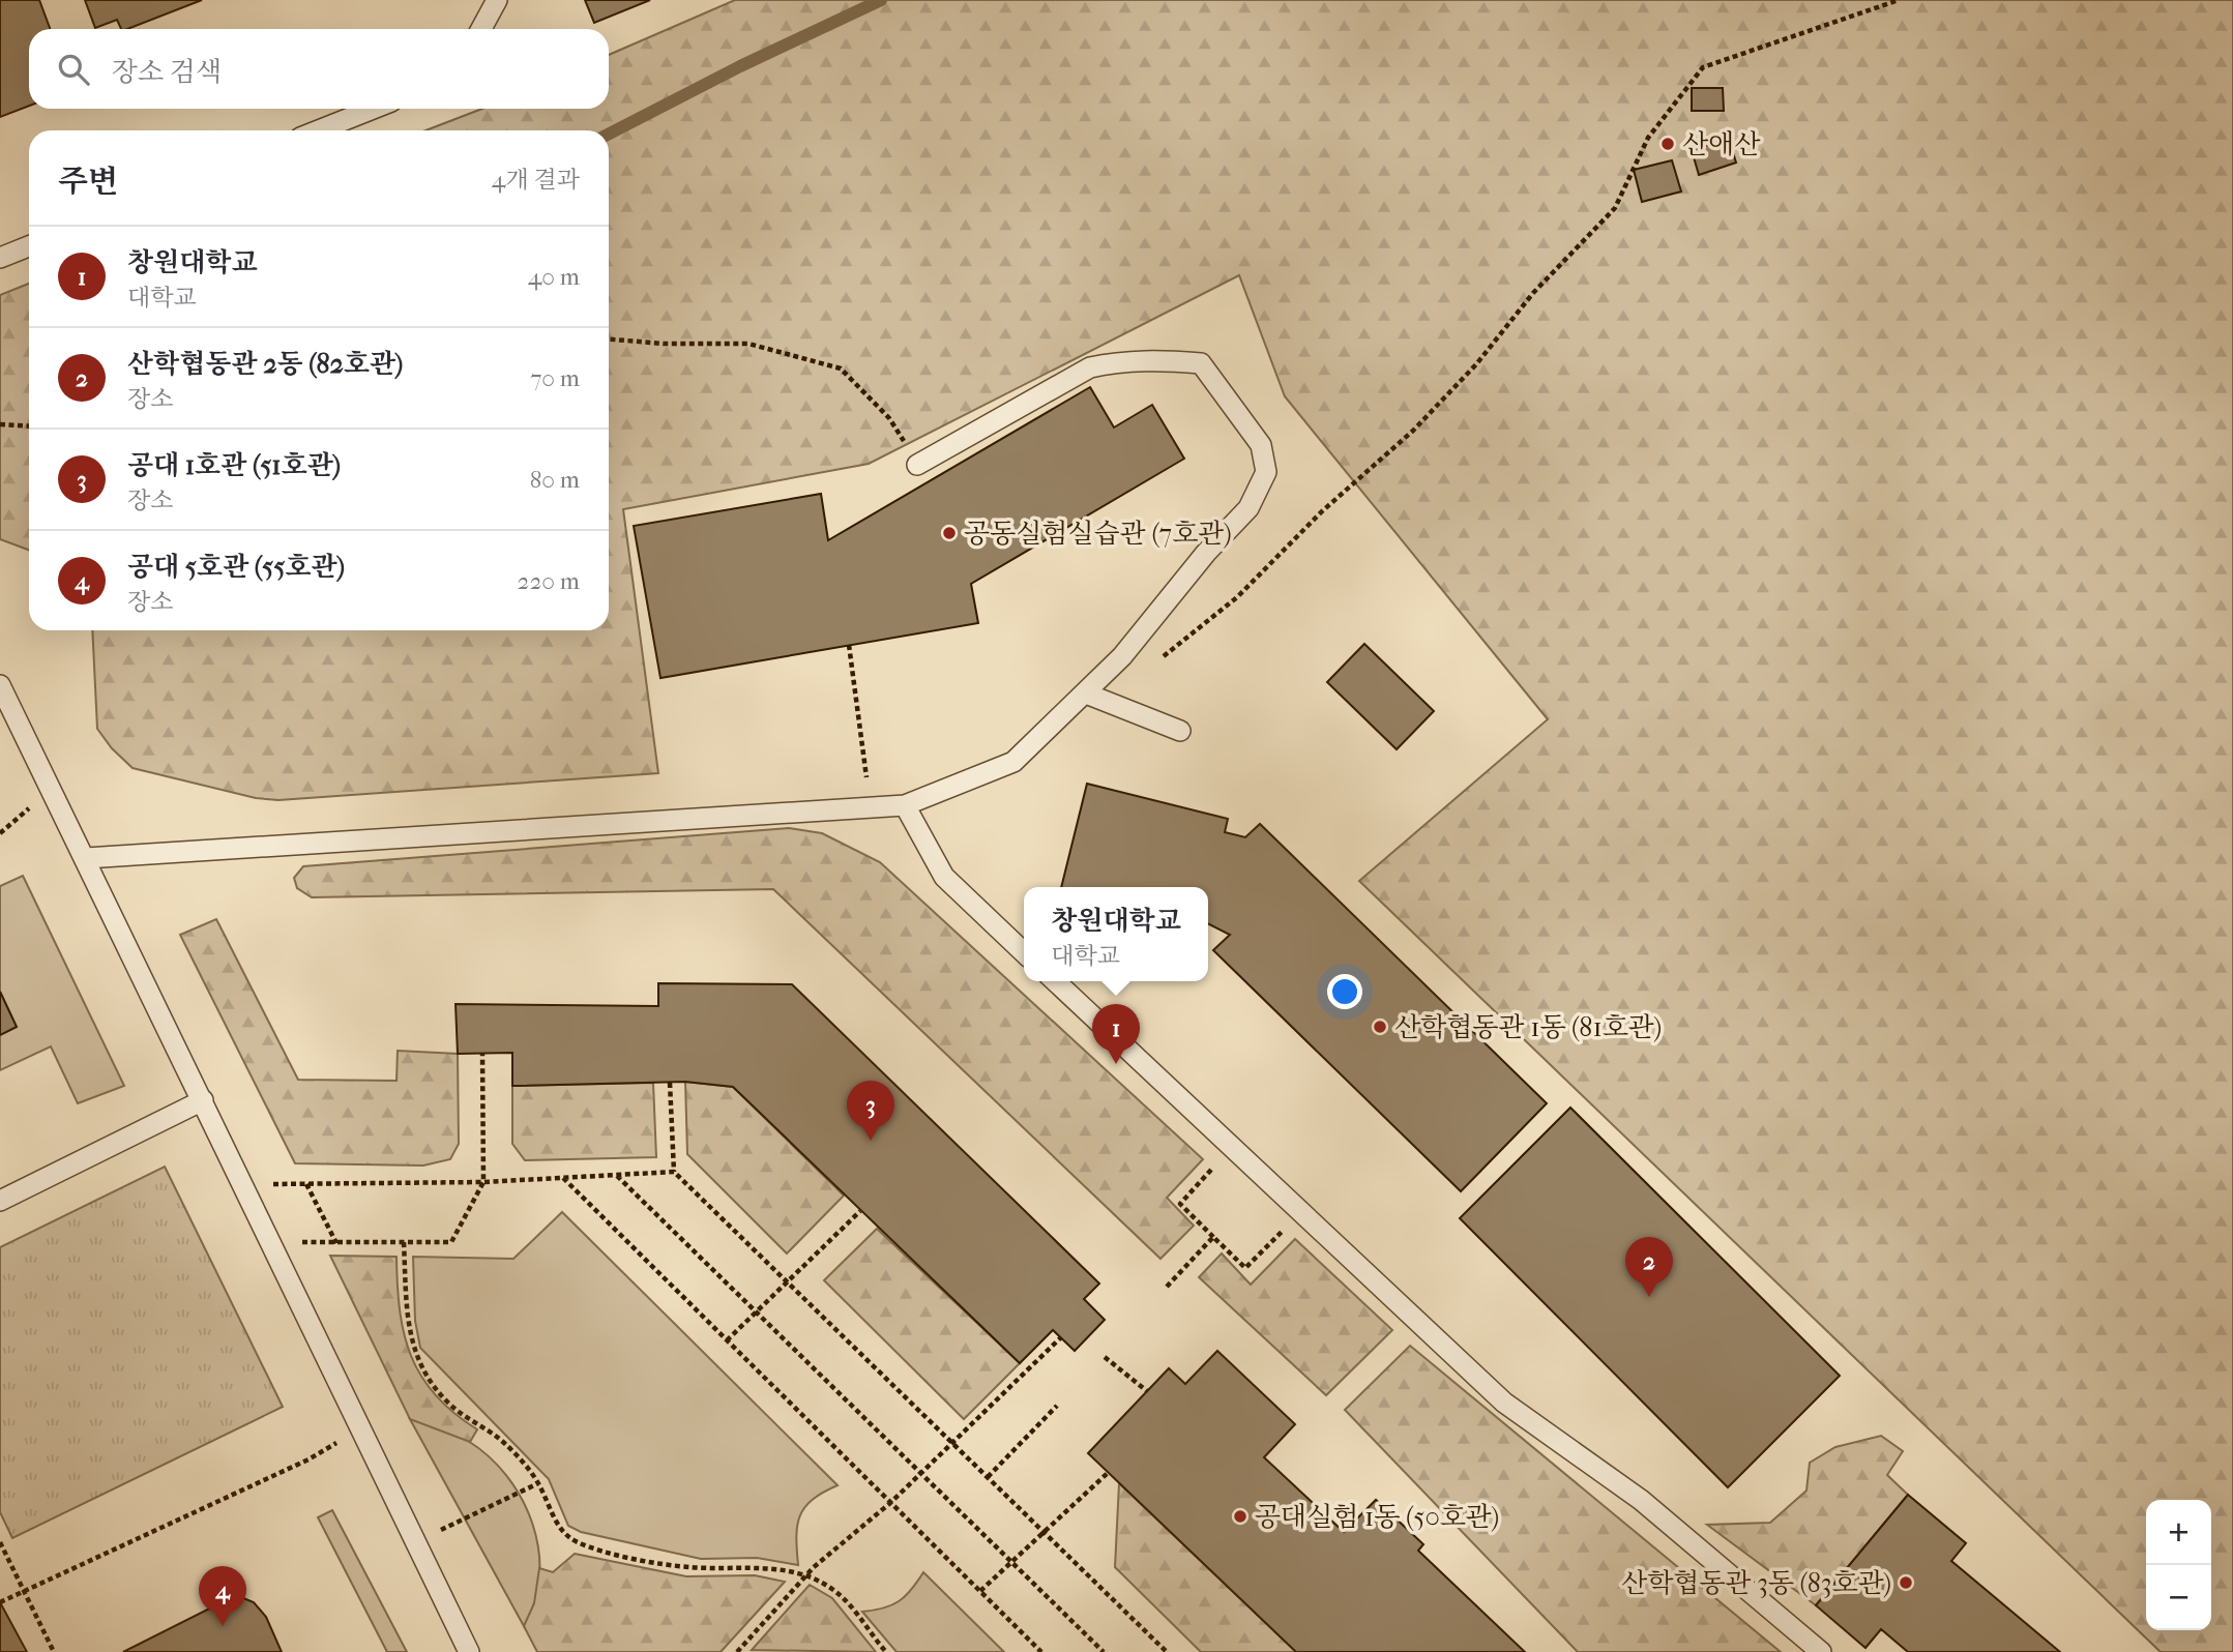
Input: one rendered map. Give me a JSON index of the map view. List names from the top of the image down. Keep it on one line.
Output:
{"places":["산애산","공동실험실습관 (7호관)","산학협동관 1동 (81호관)","공대실험 1동 (50호관)","산학협동관 3동 (83호관)"],"page":{"search":"장소 검색","heading":["주변","4개 결과"],"list":[{"mark":"1","name":"창원대학교","note":"대학교","value":"40 m"},{"mark":"2","name":"산학협동관 2동 (82호관)","note":"장소","value":"70 m"},{"mark":"3","name":"공대 1호관 (51호관)","note":"장소","value":"80 m"},{"mark":"4","name":"공대 5호관 (55호관)","note":"장소","value":"220 m"}],"popup":["창원대학교","대학교"],"pins":["1","3","2","4"],"map_buttons":["+","−"]}}
